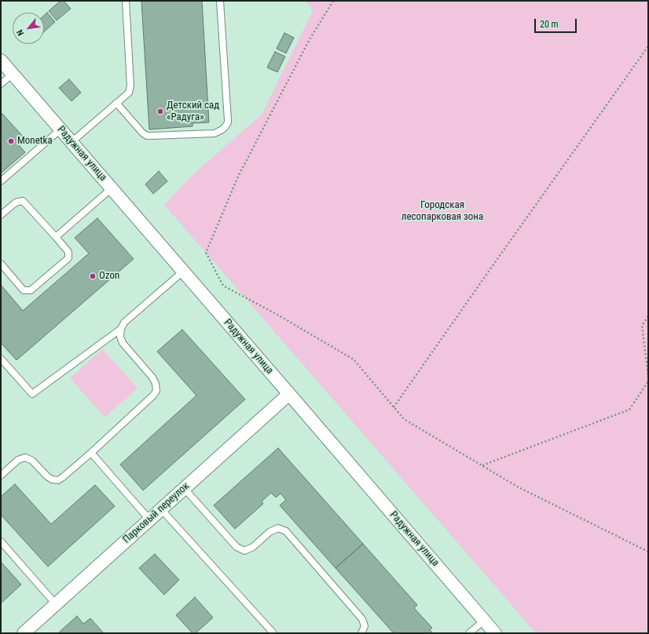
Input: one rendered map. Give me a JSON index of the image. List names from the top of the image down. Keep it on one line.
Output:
{"streets":{"street":["Радужная улица","Парковый переулок"]},"crossings":[["Радужная улица","Парковый переулок"]],"parks":["Городская лесопарковая зона"],"places":["Детский сад «Радуга»","Monetka","Ozon"],"scale_bar":"20 m","north":"bottom left"}
